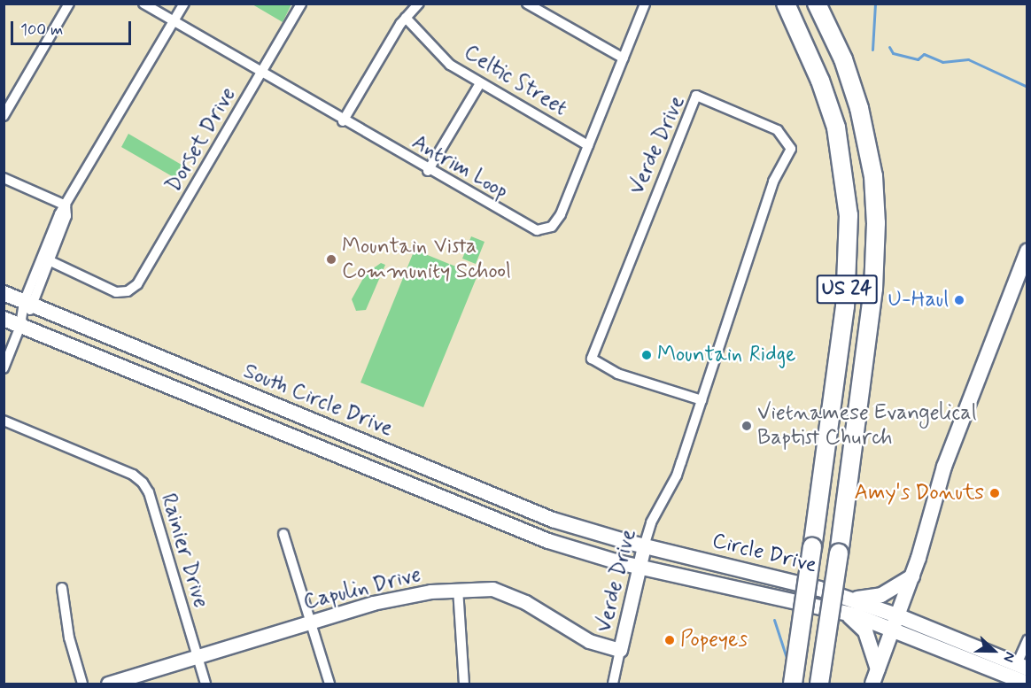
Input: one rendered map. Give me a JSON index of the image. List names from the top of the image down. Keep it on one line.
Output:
{"streets":{"highway":["US 24"],"main road":["South Circle Drive","Circle Drive"],"street":["Celtic Street","Dorset Drive","Verde Drive","Antrim Loop","Rainier Drive","Capulin Drive"]},"crossings":[["Celtic Street","Antrim Loop"],["Dorset Drive","Antrim Loop"],["Verde Drive","Circle Drive"],["Verde Drive","Capulin Drive"],["South Circle Drive","Circle Drive"],["Rainier Drive","Capulin Drive"]],"places":["Mountain Vista Community School","U-Haul","Mountain Ridge","Vietnamese Evangelical Baptist Church","Amy's Donuts","Popeyes"],"scale_bar":"100 m","north":"right"}
